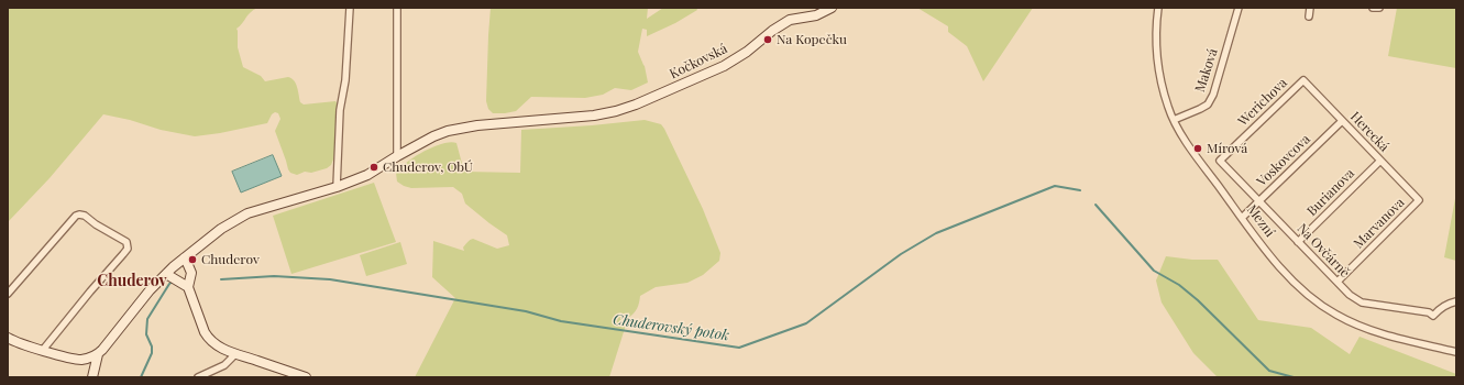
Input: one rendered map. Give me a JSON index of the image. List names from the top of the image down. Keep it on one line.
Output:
{"streets":{"street":["Kočkovská","Maková","Werichova","Herecká","Voskovcova","Burianova","Mezní","Marvanova","Na Ovčárně"]},"crossings":[["Maková","Mezní"],["Werichova","Herecká"],["Werichova","Na Ovčárně"],["Herecká","Voskovcova"],["Herecká","Burianova"],["Herecká","Marvanova"],["Voskovcova","Mezní"],["Voskovcova","Na Ovčárně"],["Burianova","Na Ovčárně"],["Marvanova","Na Ovčárně"]],"districts":["Chuderov"],"water":["Chuderovský potok"],"places":["Na Kopečku","Mírová","Chuderov, ObÚ","Chuderov"]}
